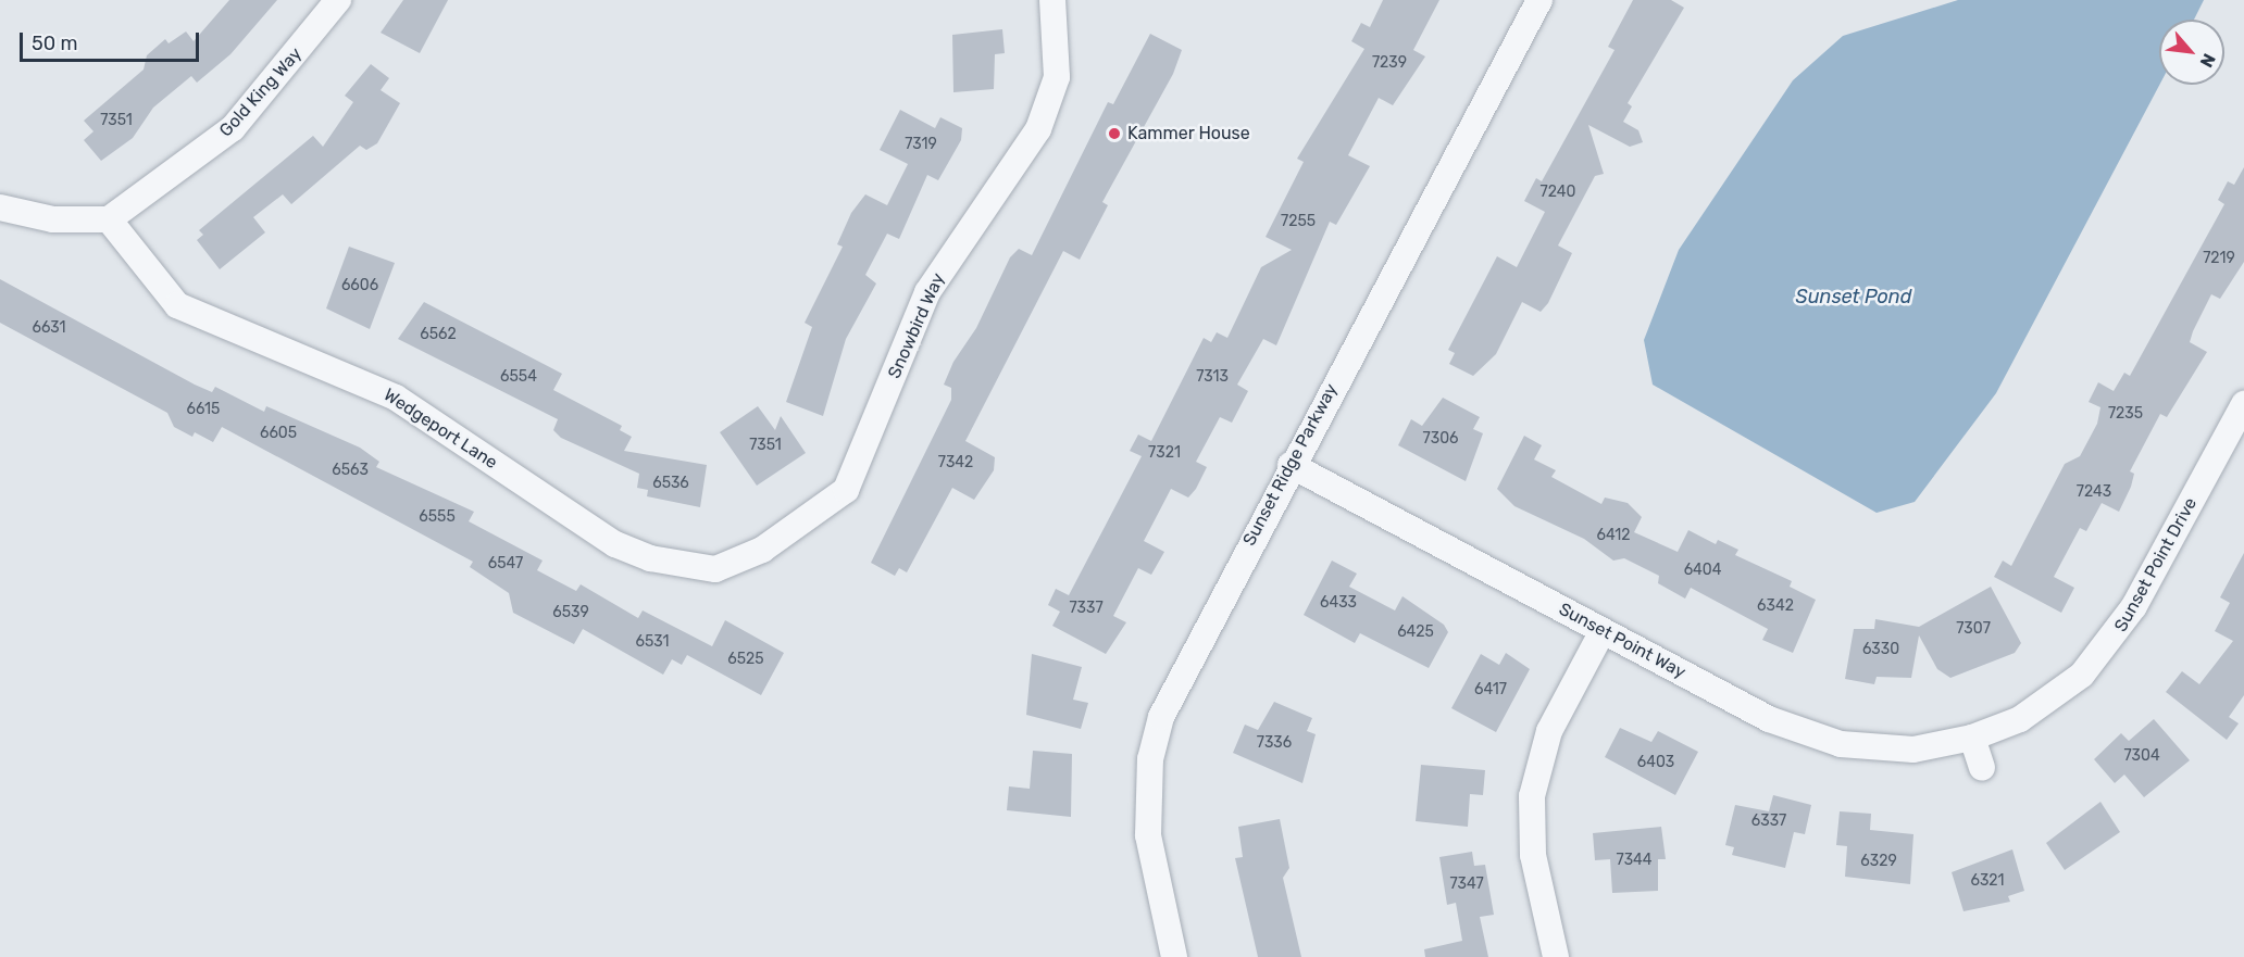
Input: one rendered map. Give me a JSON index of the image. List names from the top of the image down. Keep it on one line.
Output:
{"streets":{"street":["Gold King Way","Snowbird Way","Wedgeport Lane","Sunset Ridge Parkway","Sunset Point Drive","Sunset Point Way"]},"crossings":[["Gold King Way","Wedgeport Lane"],["Snowbird Way","Wedgeport Lane"],["Sunset Ridge Parkway","Sunset Point Way"],["Sunset Point Drive","Sunset Point Way"]],"water":["Sunset Pond"],"places":["Kammer House"],"house_numbers":["7239","7351","7319","7240","7255","7219","6606","6631","6562","6554","7313","6615","7235","6605","7306","7351","7321","7342","6563","6536","7243","6555","6412","6547","6404","6433","6342","7337","6539","7307","6425","6531","6330","6525","6417","7336","7304","6403","6337","7344","6329","6321","7347"],"scale_bar":"50 m","north":"bottom right"}
